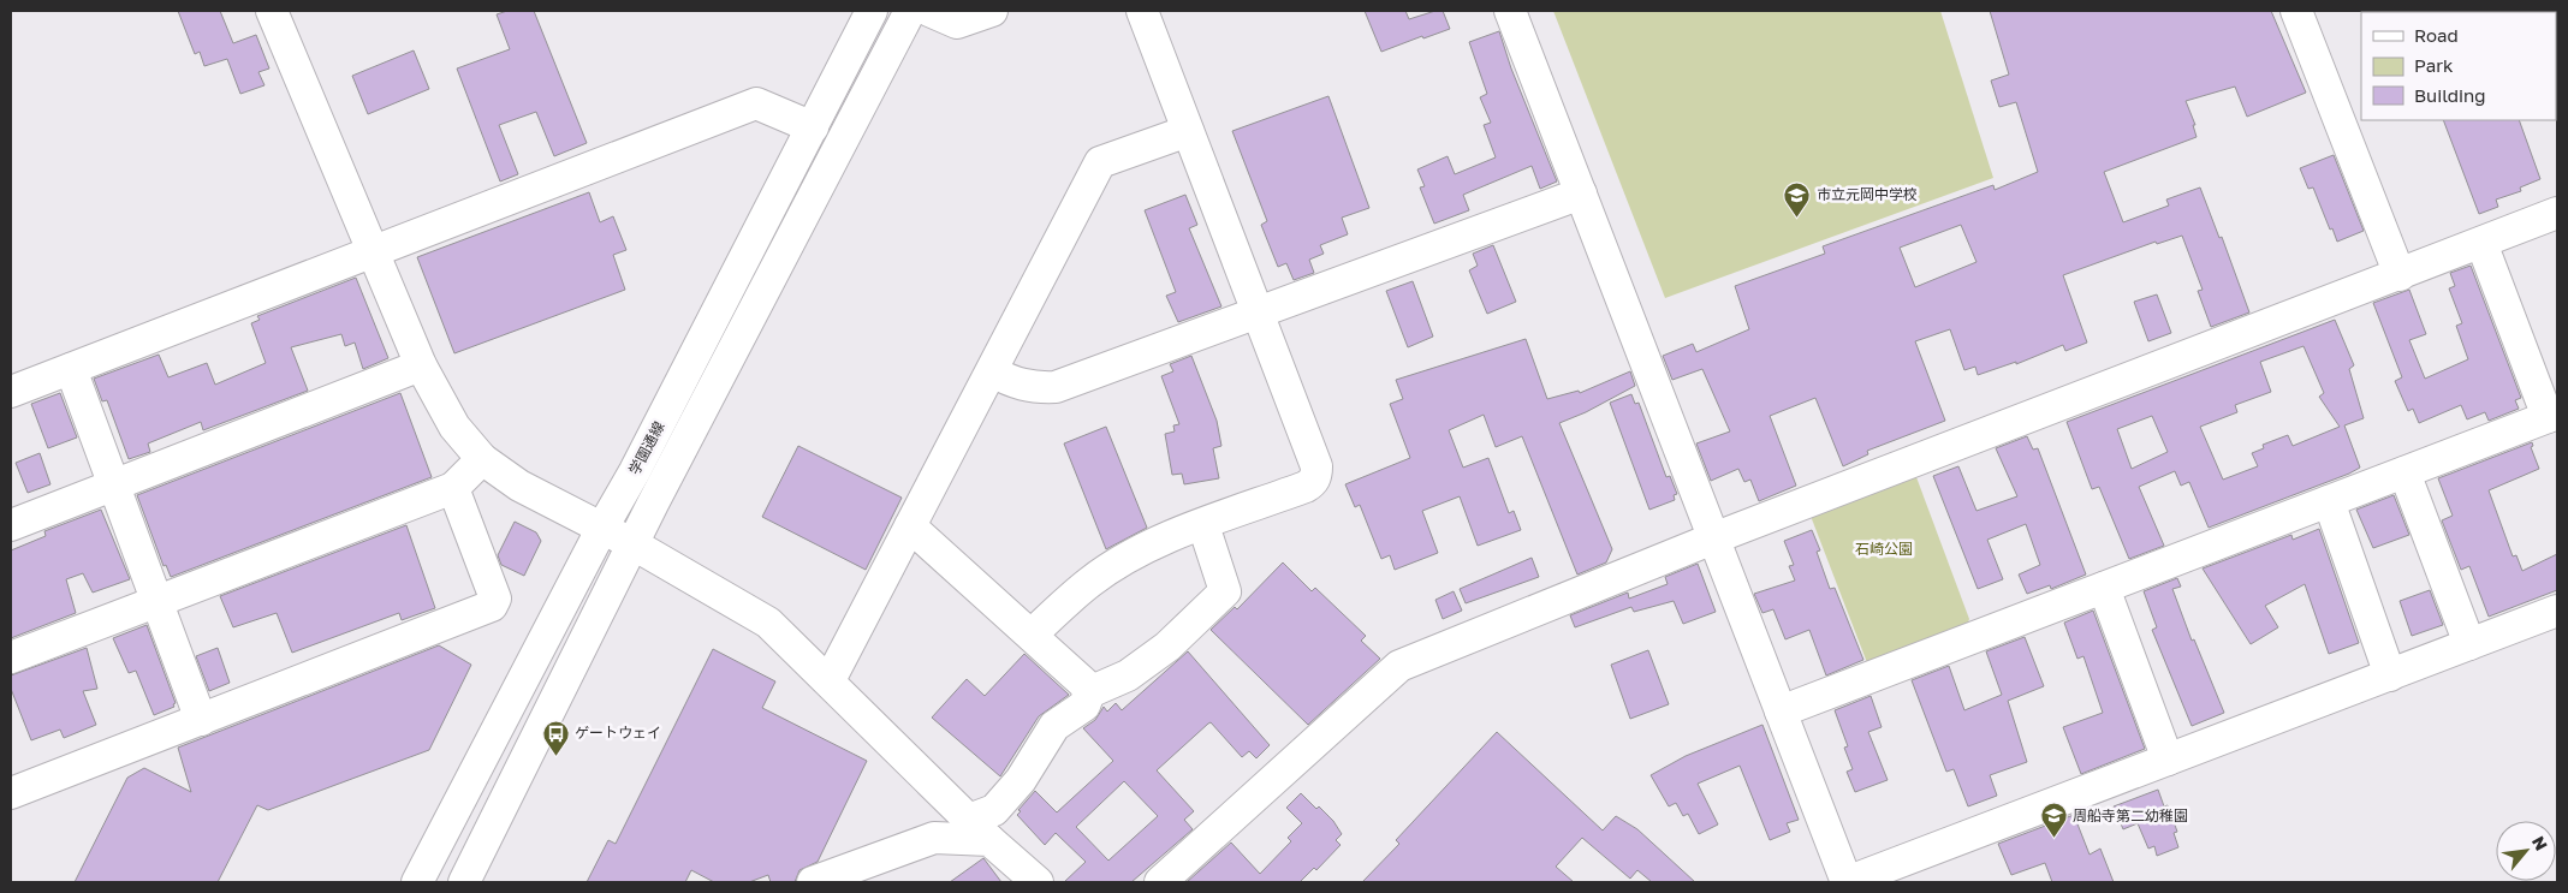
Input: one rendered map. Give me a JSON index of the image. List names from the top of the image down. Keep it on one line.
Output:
{"streets":{"street":["学園通線"]},"parks":["石崎公園"],"places":{"school or university":["市立元岡中学校","周船寺第二幼稚園"],"bus stop":["ゲートウェイ"]},"legend":["Road","Park","Building"],"north":"top right"}
